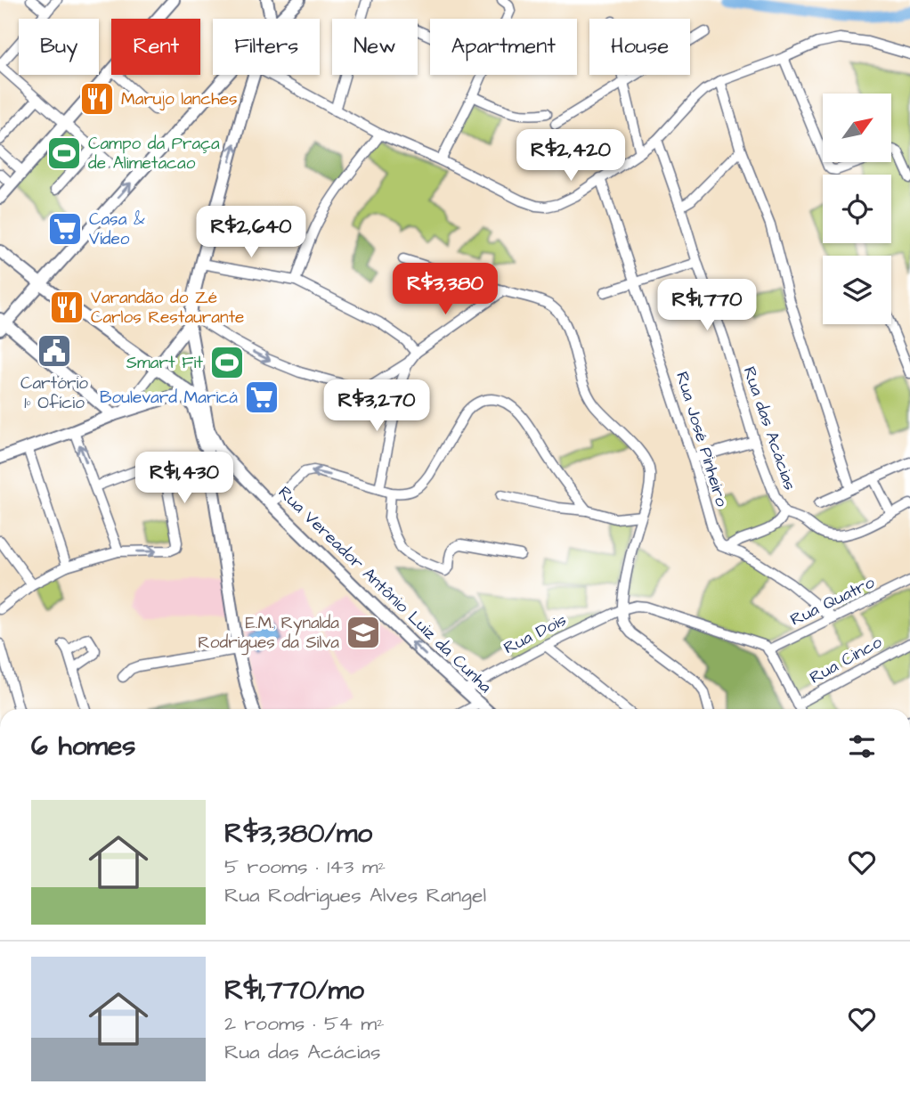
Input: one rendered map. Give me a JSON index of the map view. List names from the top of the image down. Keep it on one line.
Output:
{"streets":{"main road":["Rua Vereador Antônio Luiz da Cunha"],"street":["Rua das Acácias","Rua José Pinheiro","Rua Quatro","Rua Dois","Rua Cinco"]},"crossings":[["Rua Vereador Antônio Luiz da Cunha","Rua Dois"]],"one_way":["Rua Vereador Antônio Luiz da Cunha"],"places":{"restaurant":["Marujo lanches","Varandão do Zé Carlos Restaurante"],"sports":["Campo da Praça de Alimetacao","Smart Fit"],"supermarket":["Casa & Vídeo","Boulevard Maricá"],"public building":["Cartório 1º Ofício"],"school or university":["E.M. Rynalda Rodrigues da Silva"]},"north":"top right","page":{"chip":["Buy","Rent","Filters","New","Apartment","House"],"price":["R$2,420","R$2,640","R$3,380","R$1,770","R$3,270","R$1,430"],"heading":"6 homes","list":[{"name":"R$3,380/mo","note":"5 rooms · 143 m² · Rua Rodrigues Alves Rangel"},{"name":"R$1,770/mo","note":"2 rooms · 54 m² · Rua das Acácias"}]}}
